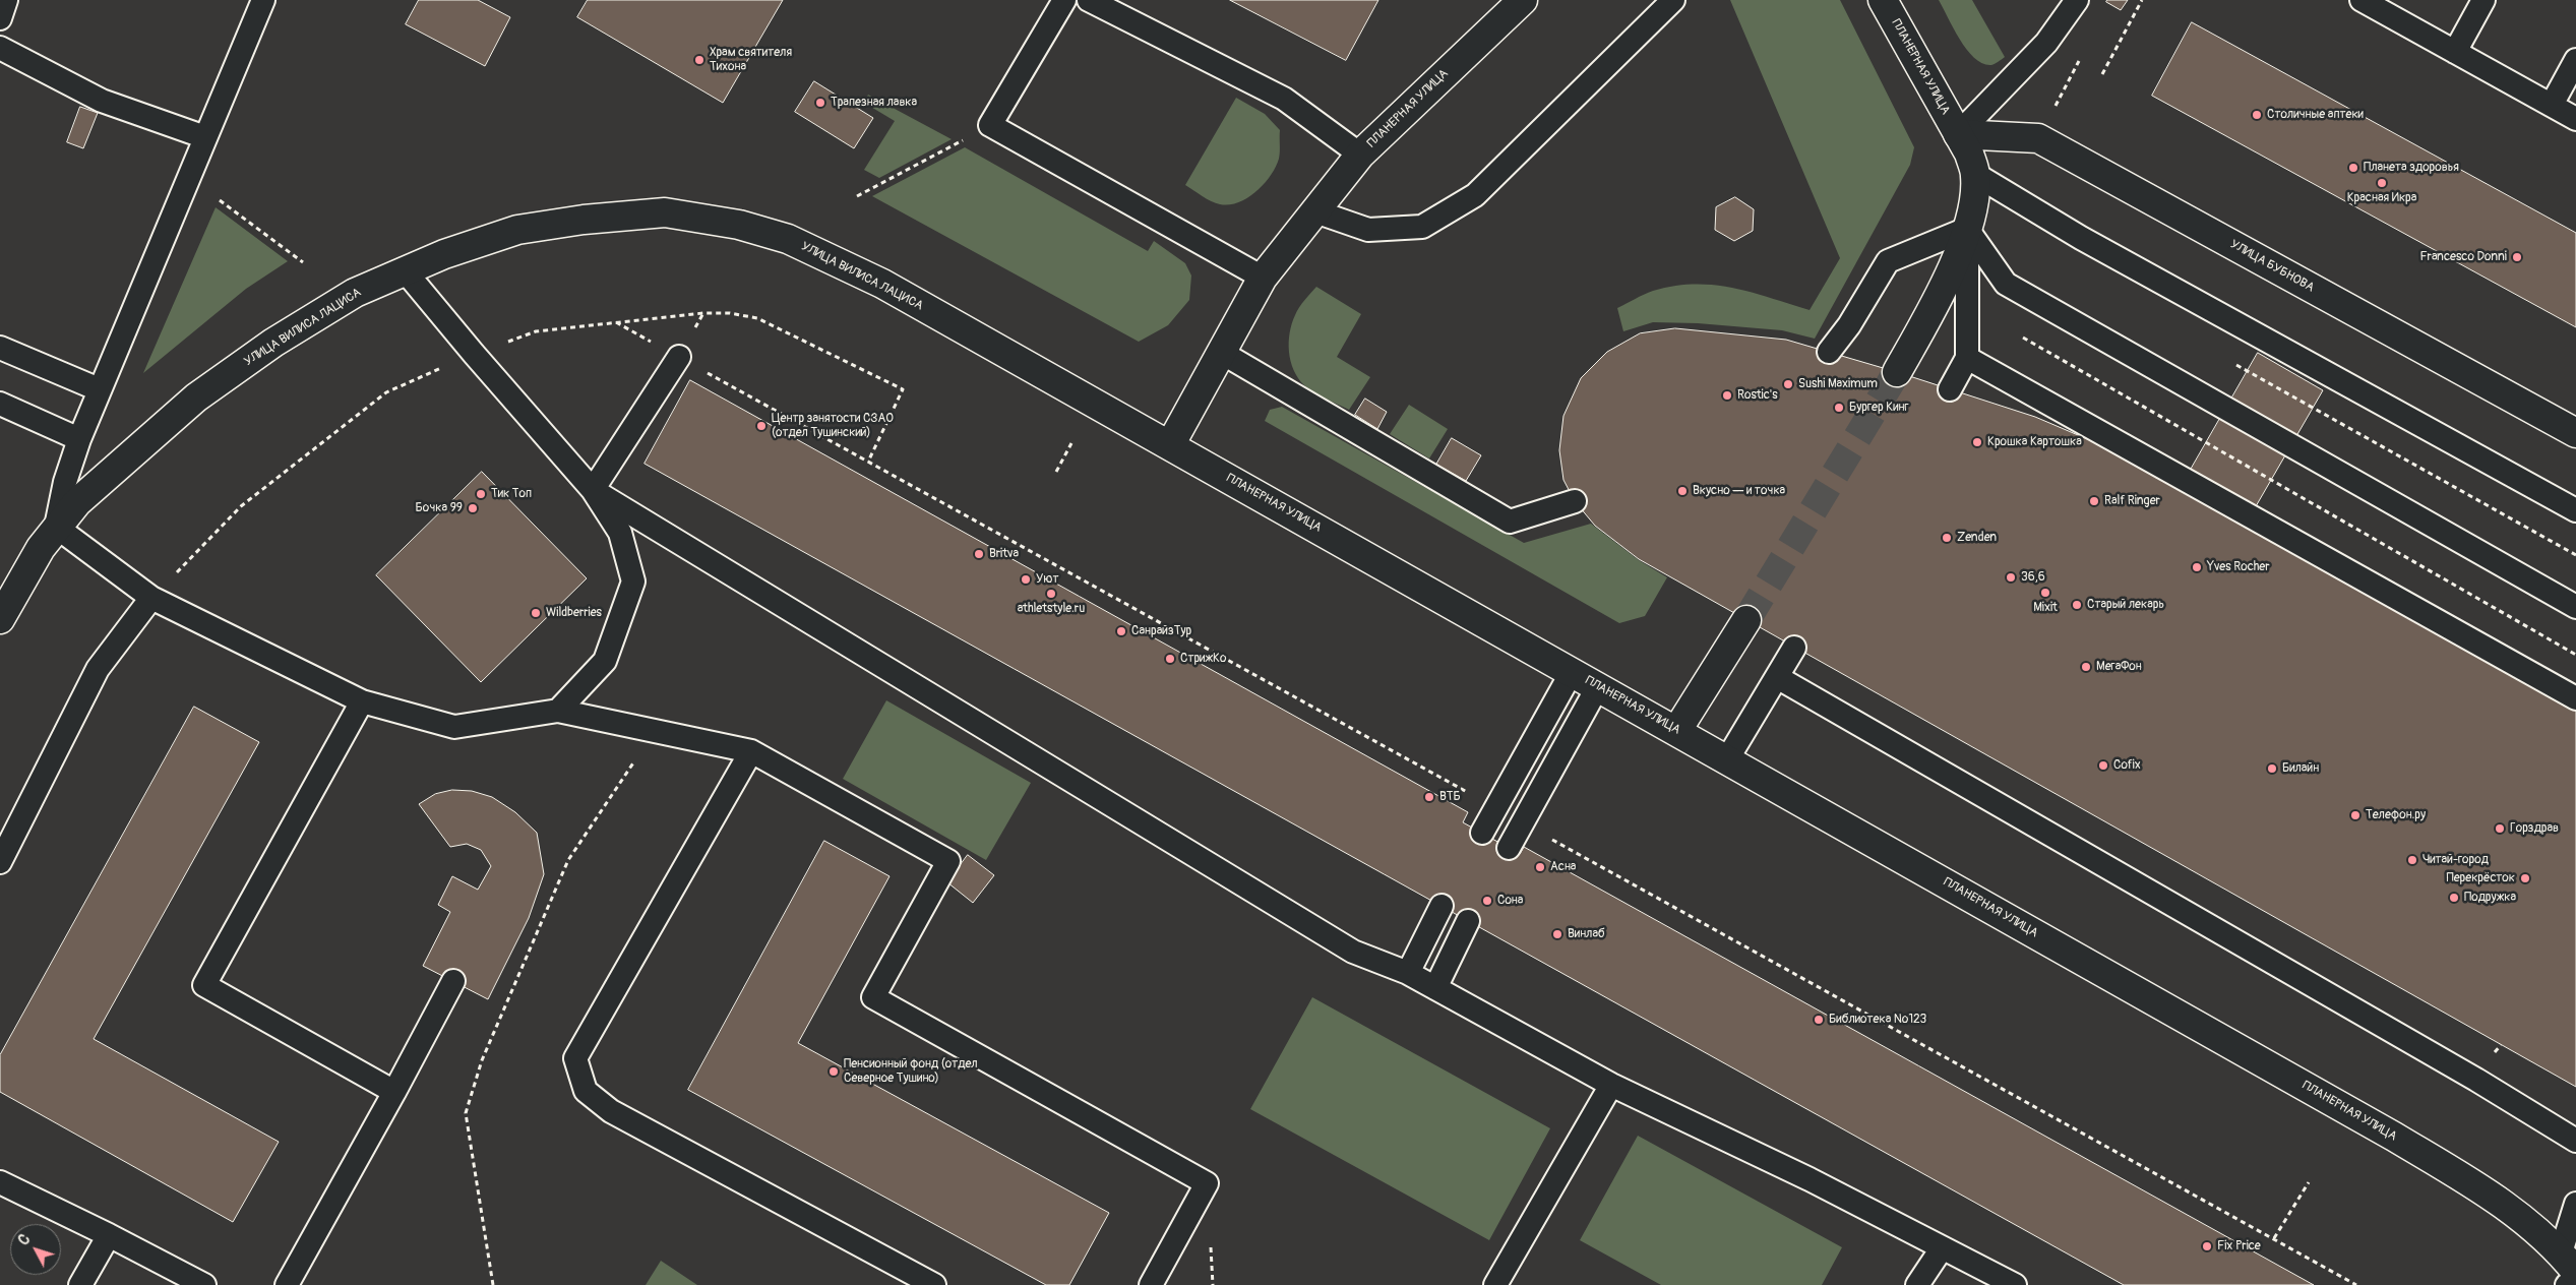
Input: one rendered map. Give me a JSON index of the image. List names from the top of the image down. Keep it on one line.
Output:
{"streets":{"main road":["ПЛАНЕРНАЯ УЛИЦА","УЛИЦА БУБНОВА","УЛИЦА ВИЛИСА ЛАЦИСА"]},"crossings":[["ПЛАНЕРНАЯ УЛИЦА","УЛИЦА БУБНОВА"],["ПЛАНЕРНАЯ УЛИЦА","УЛИЦА ВИЛИСА ЛАЦИСА"]],"places":["Храм святителя Тихона","Трапезная лавка","Столичные аптеки","Планета здоровья","Красная Икра","Francesco Donni","Sushi Maximum","Rostic's","Бургер Кинг","Центр занятости СЗАО (отдел Тушинский)","Крошка Картошка","Вкусно — и точка","Тик Топ","Ralf Ringer","Бочка 99","Zenden","Britva","Yves Rocher","36,6","Уют","Mixit","athletstyle.ru","Старый лекарь","Wildberries","СанрайзТур","СтрижКо","МегаФон","Cofix","Билайн","ВТБ","Телефон.ру","Горздрав","Читай-город","Асна","Перекрёсток","Подружка","Сона","Винлаб","Библиотека №123","Пенсионный фонд (отдел Северное Тушино)","Fix Price"],"north":"top left"}
